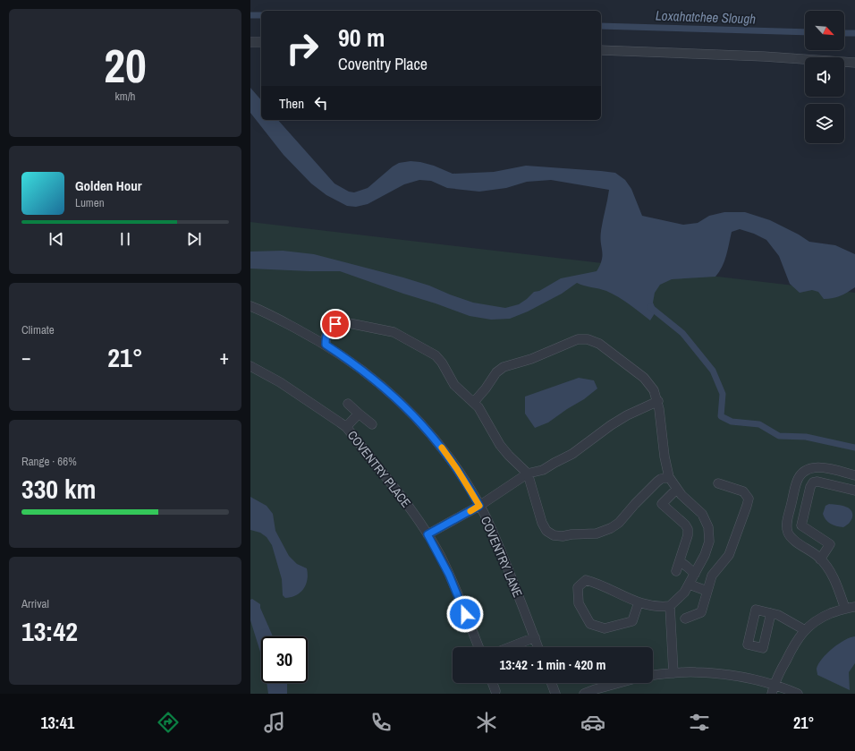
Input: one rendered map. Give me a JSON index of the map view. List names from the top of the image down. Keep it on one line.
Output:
{"streets":{"street":["COVENTRY PLACE","COVENTRY LANE"]},"water":["Loxahatchee Slough"],"north":"bottom right","page":{"tile":[["20","km/h"],"Climate",["Range · 66%","330 km"],["Arrival","13:42"]],"turn":["90 m","Coventry Place"],"then":"Then","song":["Golden Hour","Lumen"],"heat":["−","21°","+"],"limit":"30","trip":"13:42 · 1 min · 420 m","tabs":["13:41","21°"]}}
